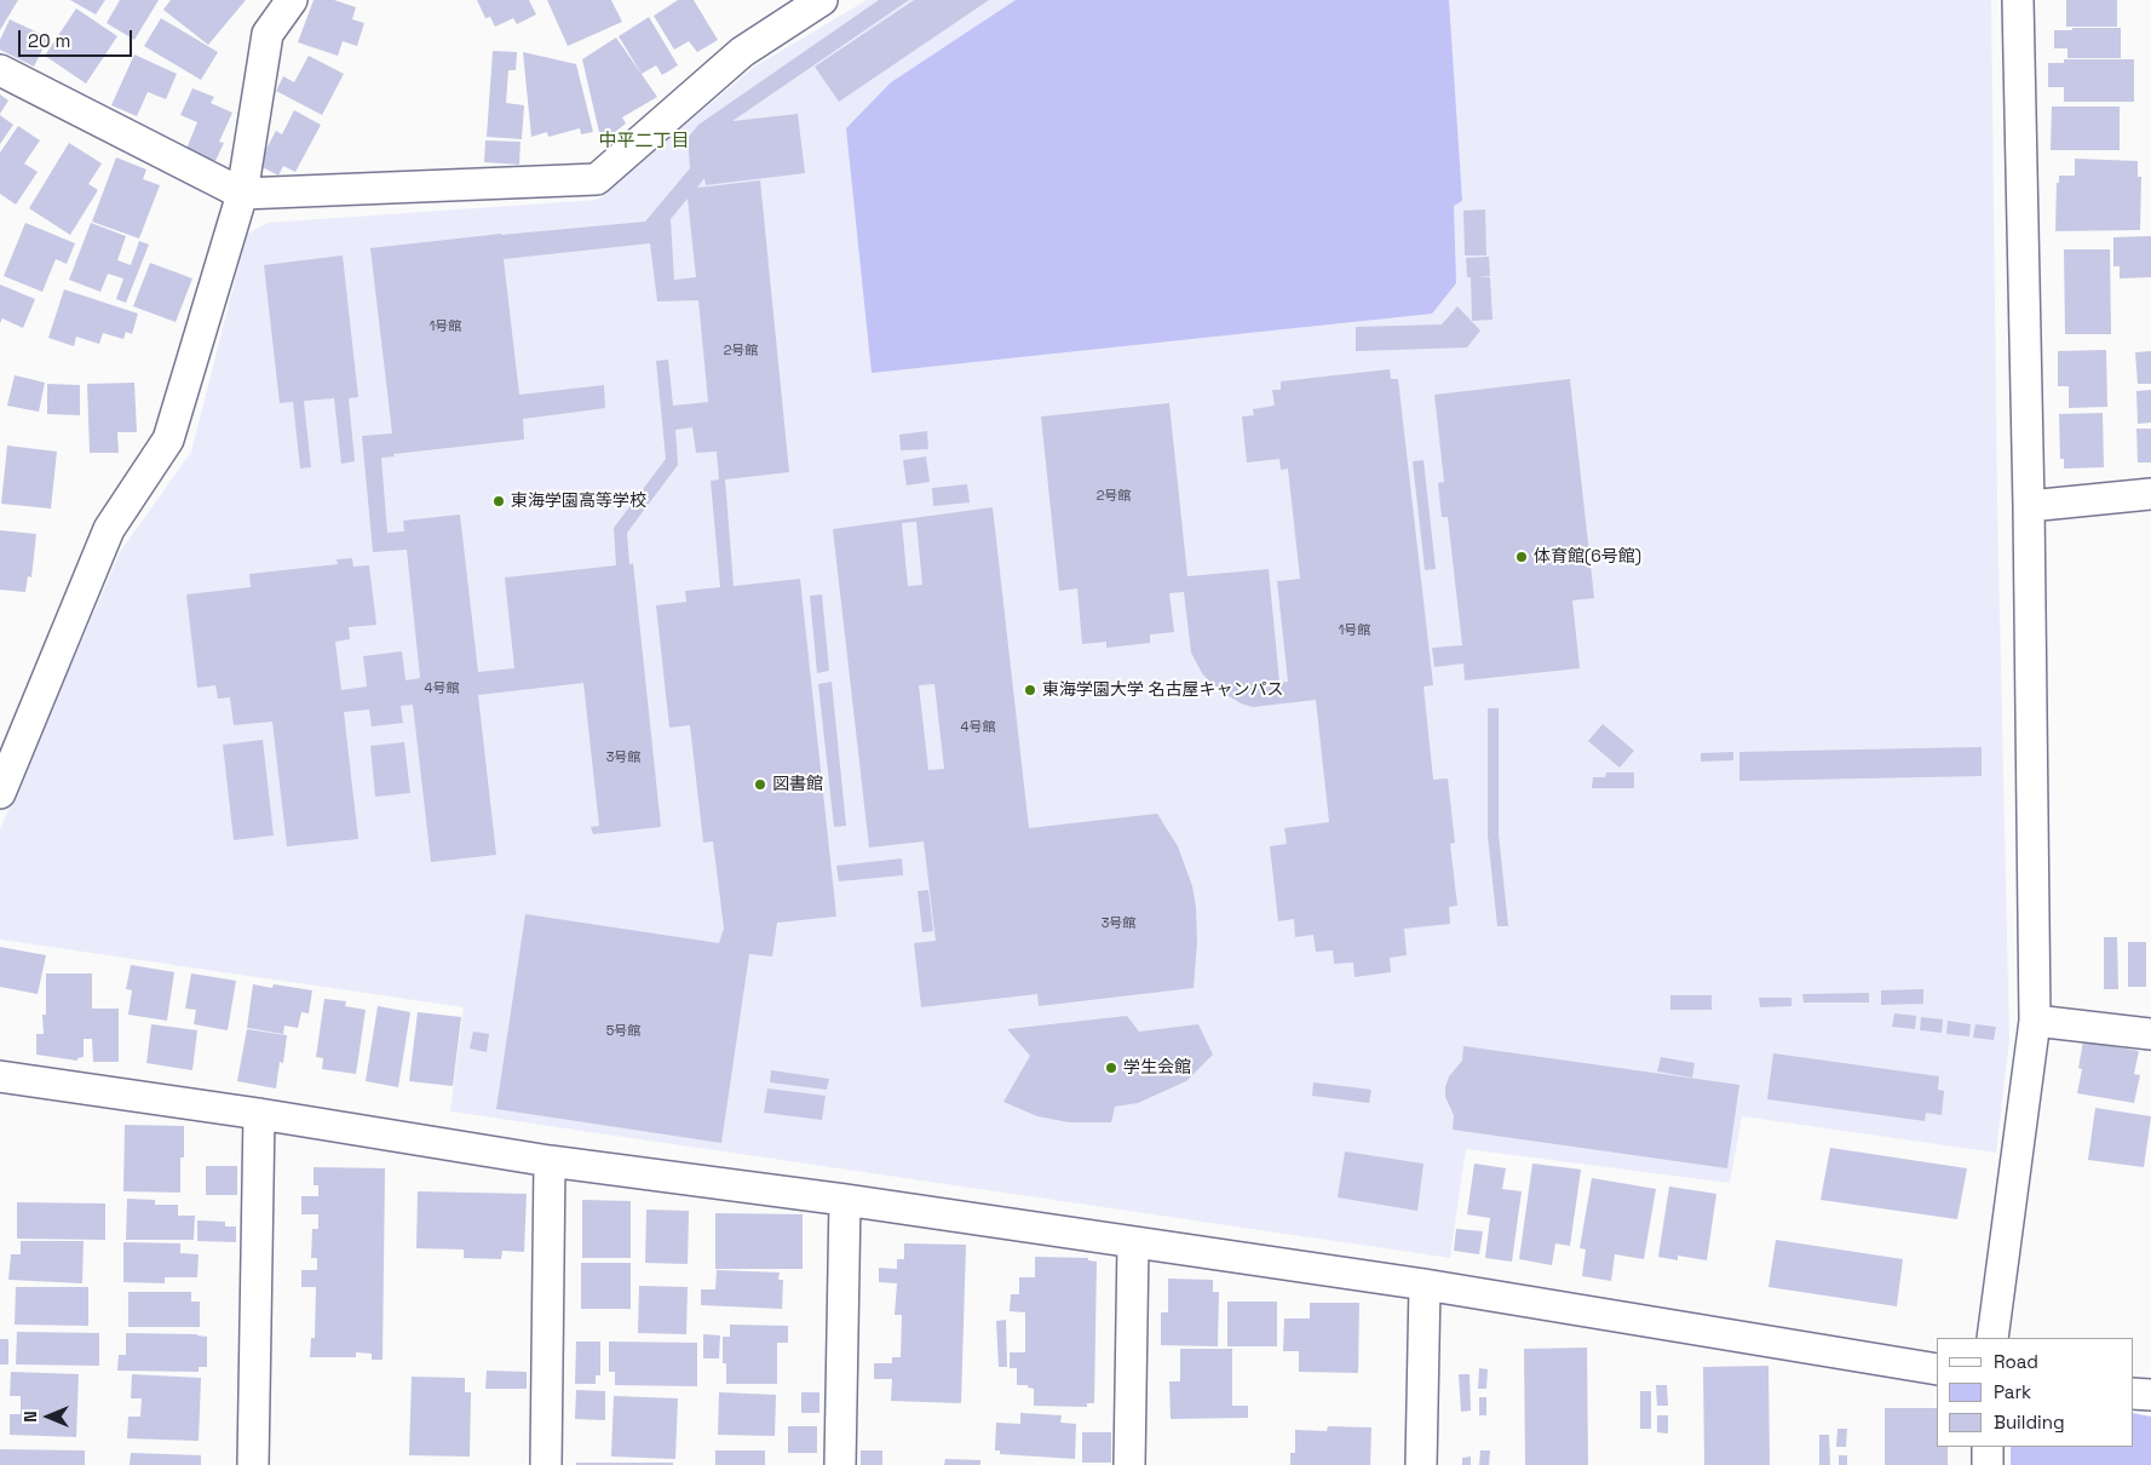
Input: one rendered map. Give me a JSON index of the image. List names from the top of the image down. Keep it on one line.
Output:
{"districts":["中平二丁目"],"places":["東海学園高等学校","体育館(6号館)","東海学園大学 名古屋キャンパス","図書館","学生会館"],"house_numbers":["1号館","2号館","2号館","1号館","4号館","4号館","3号館","3号館","5号館"],"legend":["Road","Park","Building"],"scale_bar":"20 m","north":"left"}
